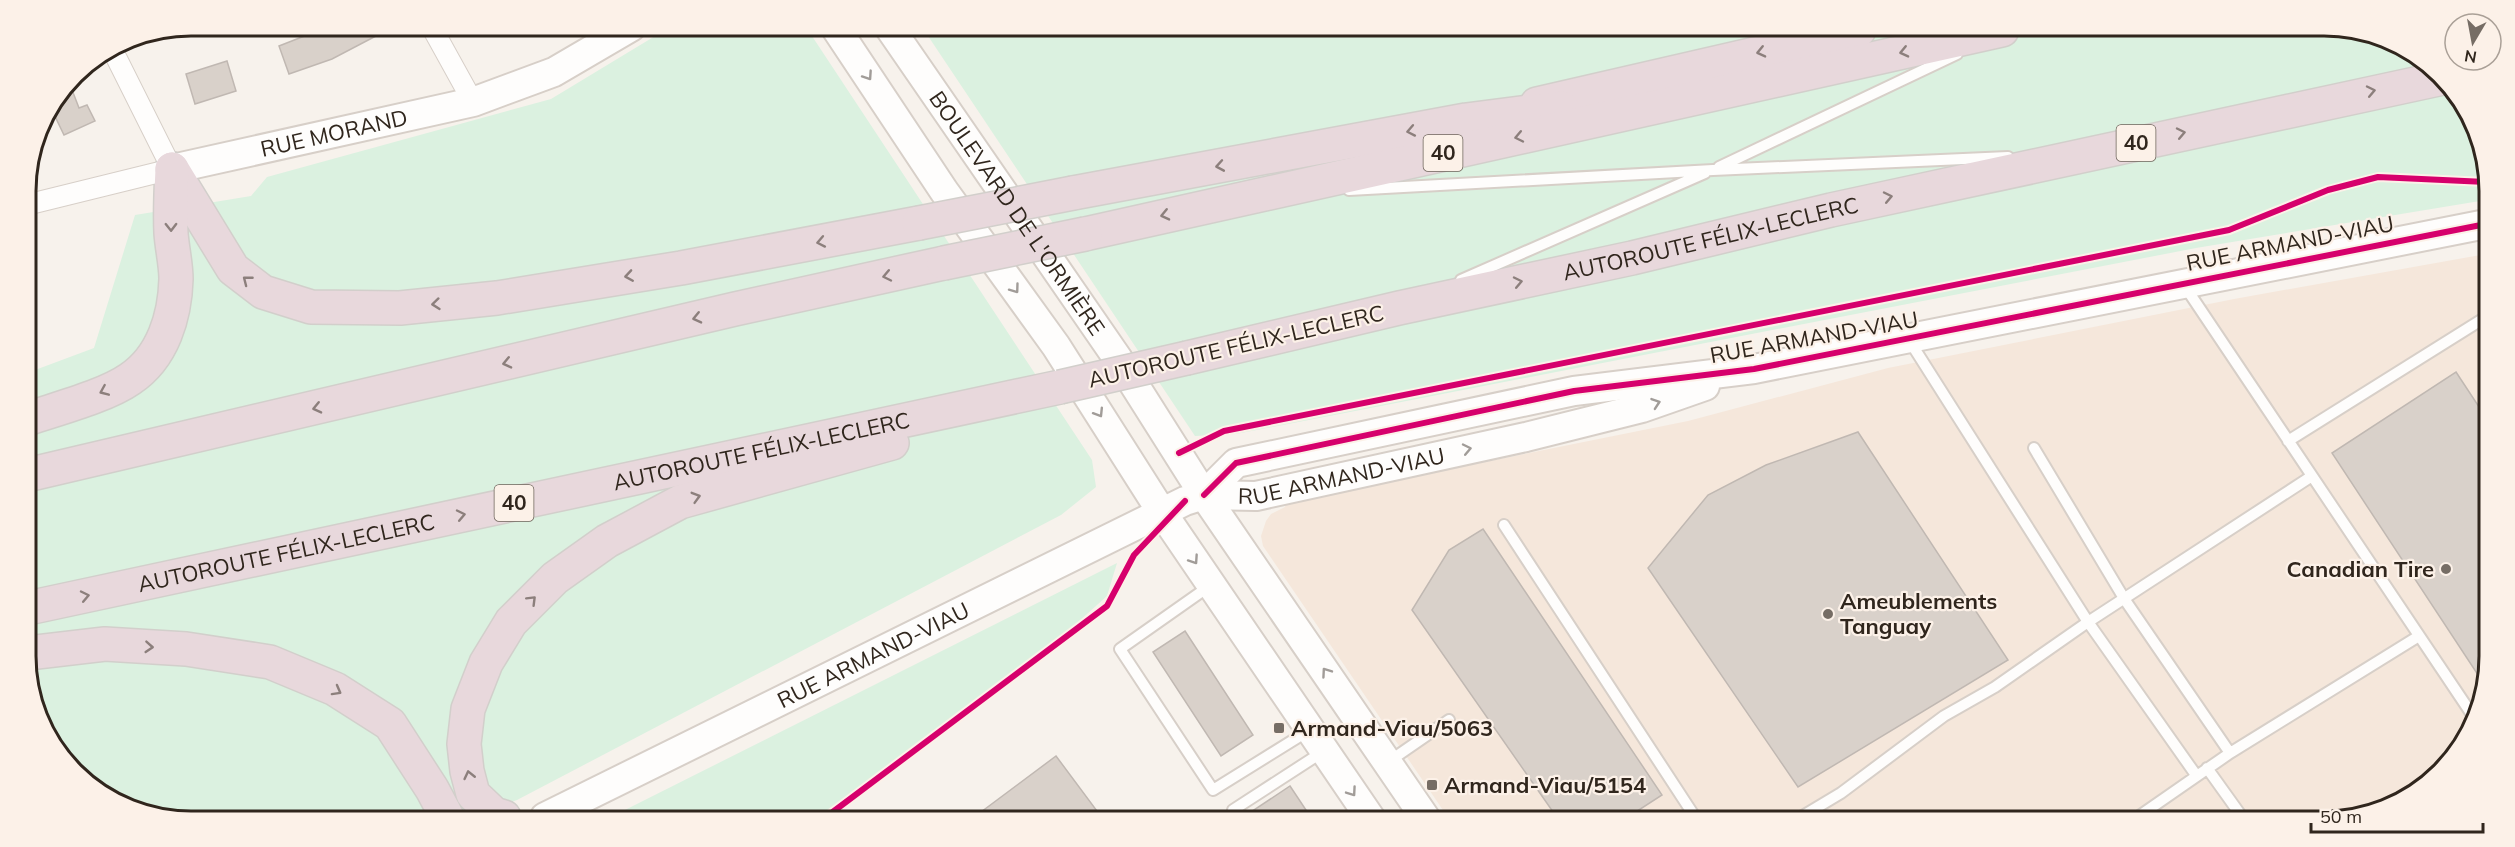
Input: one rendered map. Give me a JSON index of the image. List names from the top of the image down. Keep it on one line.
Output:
{"streets":{"highway":["40","AUTOROUTE FÉLIX-LECLERC"],"street":["RUE MORAND","BOULEVARD DE L'ORMIÈRE","RUE ARMAND-VIAU"]},"crossings":[["BOULEVARD DE L'ORMIÈRE","RUE ARMAND-VIAU"]],"places":{"other":["Canadian Tire","Ameublements Tanguay"],"transit":["Armand-Viau/5063","Armand-Viau/5154"]},"scale_bar":"50 m","north":"bottom"}
